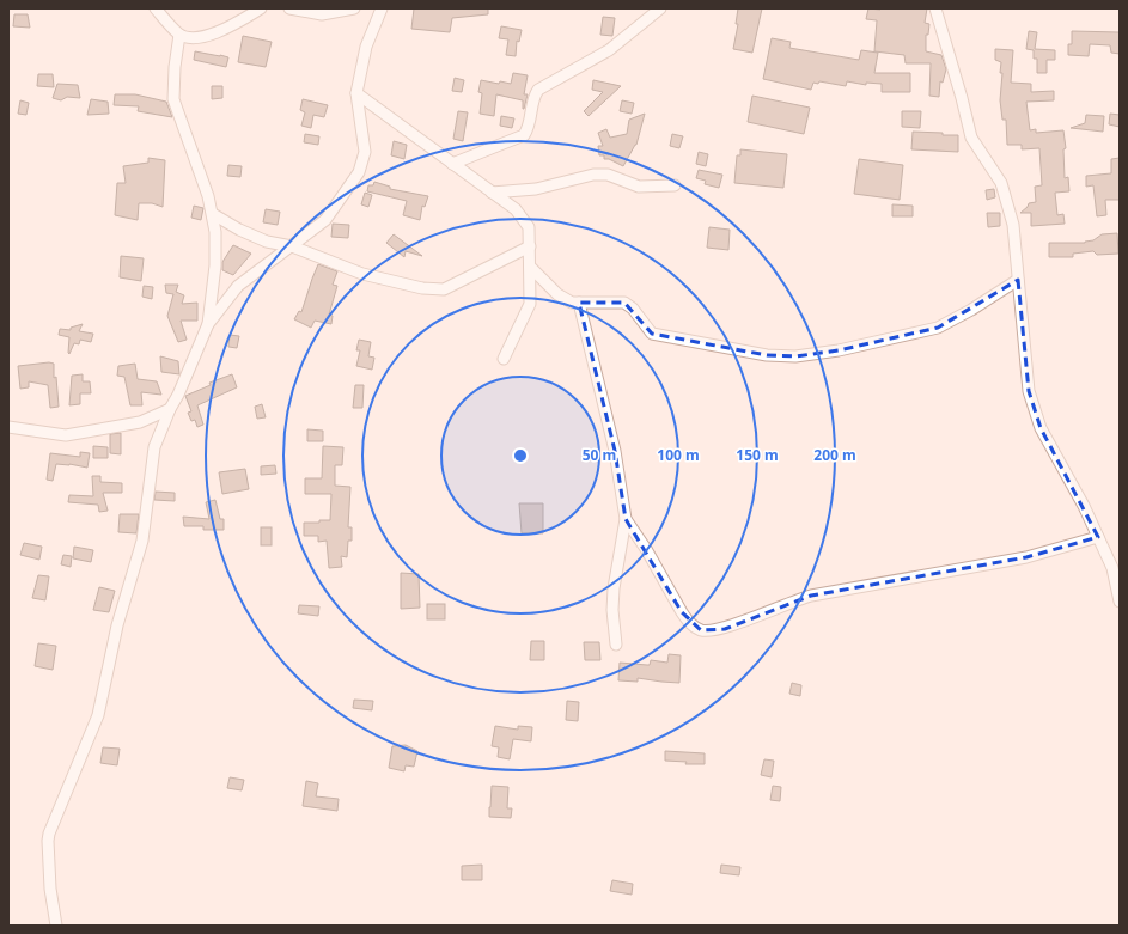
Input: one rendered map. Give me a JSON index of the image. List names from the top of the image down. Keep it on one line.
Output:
{"rings":["50 m","100 m","150 m","200 m"]}
